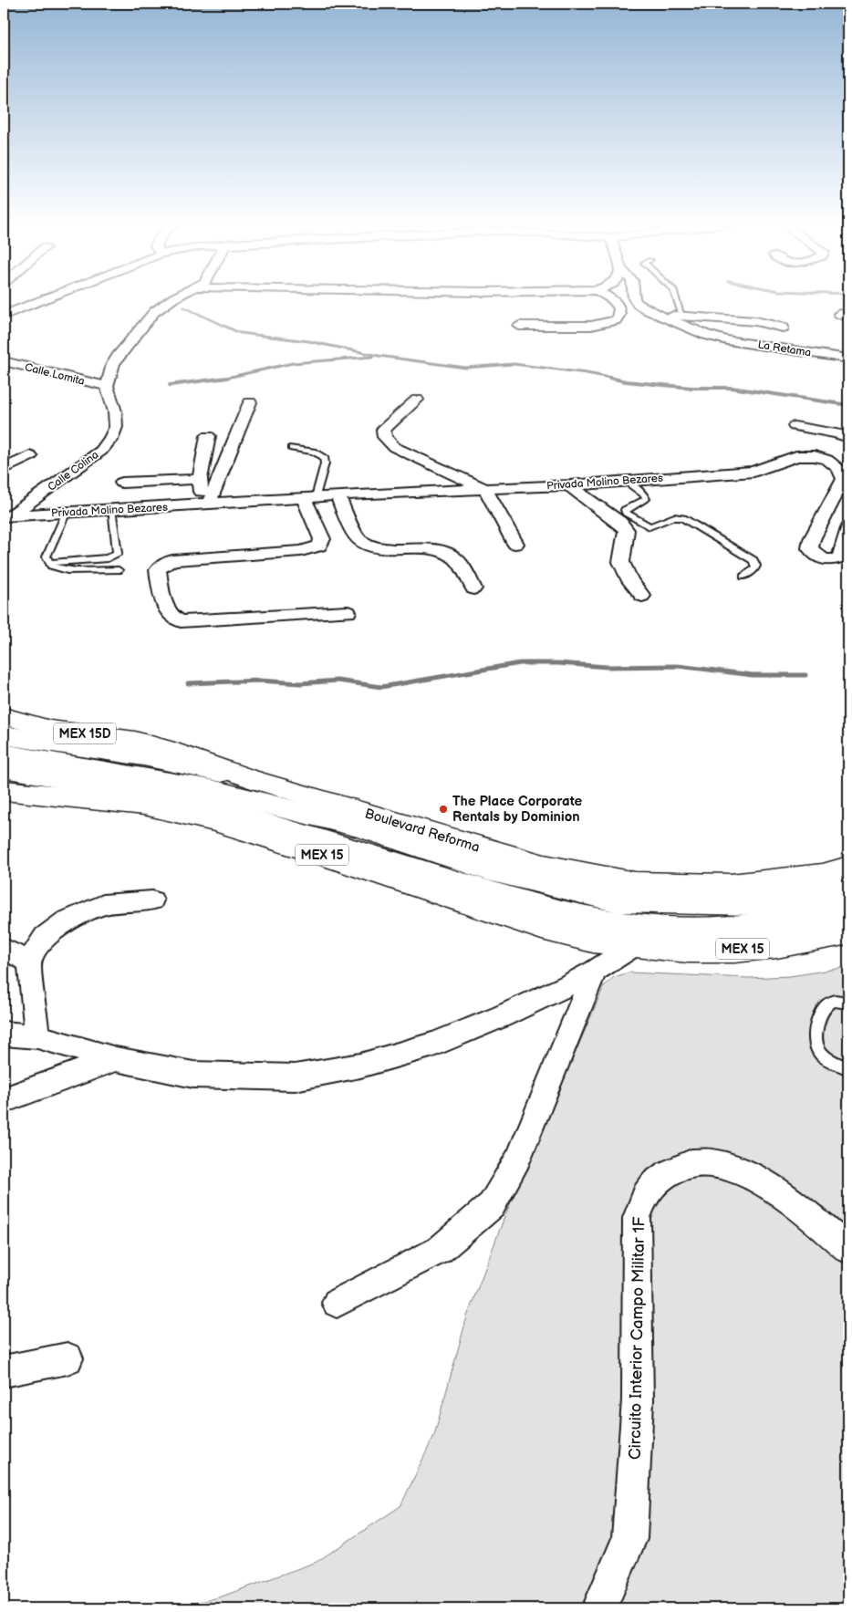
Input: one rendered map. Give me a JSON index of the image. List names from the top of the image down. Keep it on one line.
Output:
{"streets":{"main road":["MEX 15D","Boulevard Reforma","MEX 15"],"street":["La Retama","Calle Lomita","Calle Colina","Privada Molino Bezares","Circuito Interior Campo Militar 1F"]},"crossings":[["Calle Lomita","Calle Colina"],["Calle Colina","Privada Molino Bezares"]],"places":["The Place Corporate Rentals by Dominion"]}
